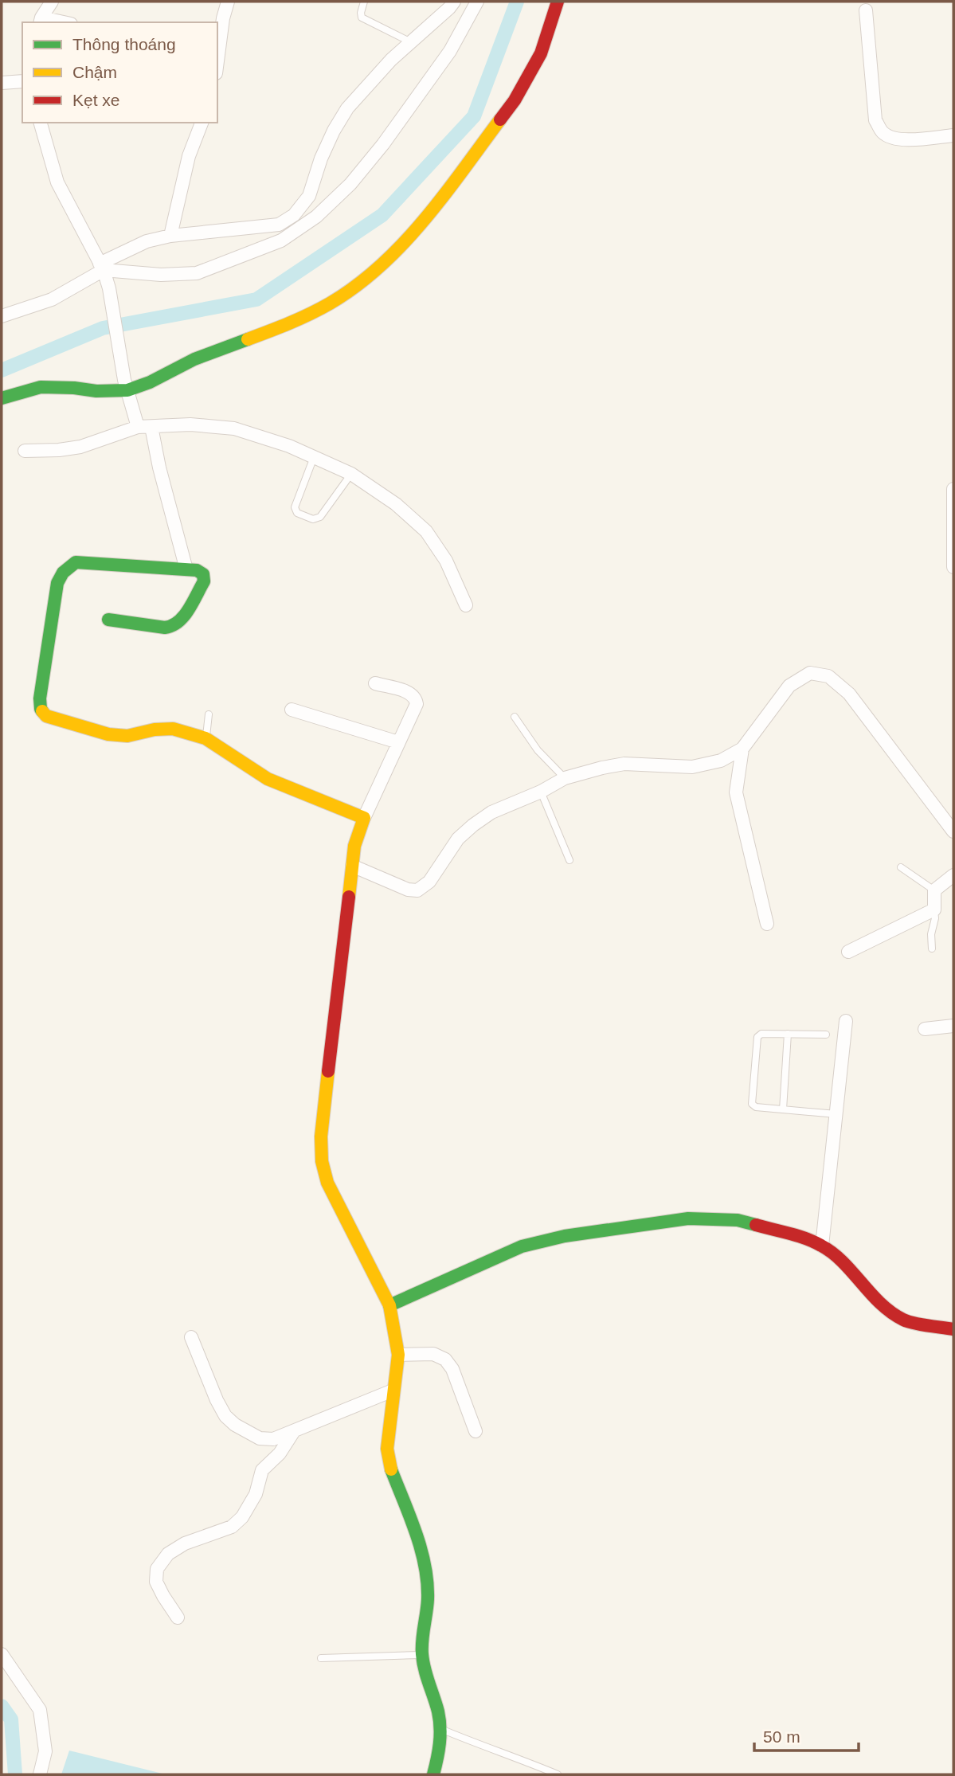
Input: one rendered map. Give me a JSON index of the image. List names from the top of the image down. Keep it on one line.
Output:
{"legend":["Thông thoáng","Chậm","Kẹt xe"],"scale_bar":"50 m"}
